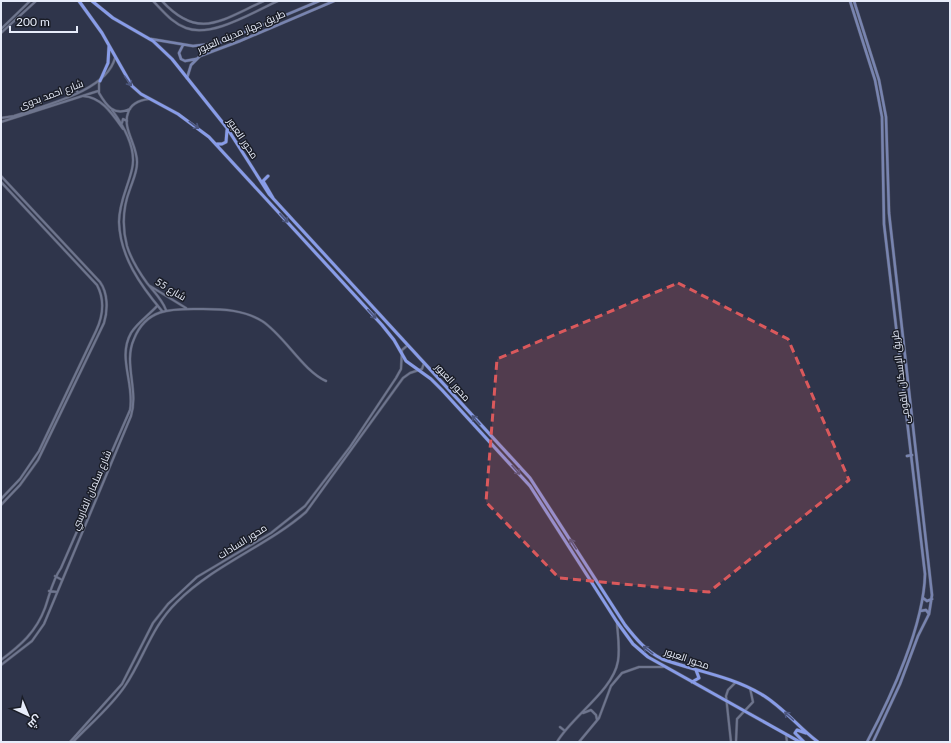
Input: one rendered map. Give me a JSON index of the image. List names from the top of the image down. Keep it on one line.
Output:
{"streets":{"highway":["محور العبور"],"main road":["طريق جهاز مدينه العبور","طريق الإسكان القومى"],"street":["شارع احمد بدوى","شارع 55","شارع سلمان الفارسي","محور السادات"]},"crossings":[["طريق جهاز مدينه العبور","محور العبور"],["شارع احمد بدوى","محور العبور"],["محور العبور","محور السادات"],["شارع 55","شارع سلمان الفارسي"]],"scale_bar":"200 m","north":"bottom right"}
